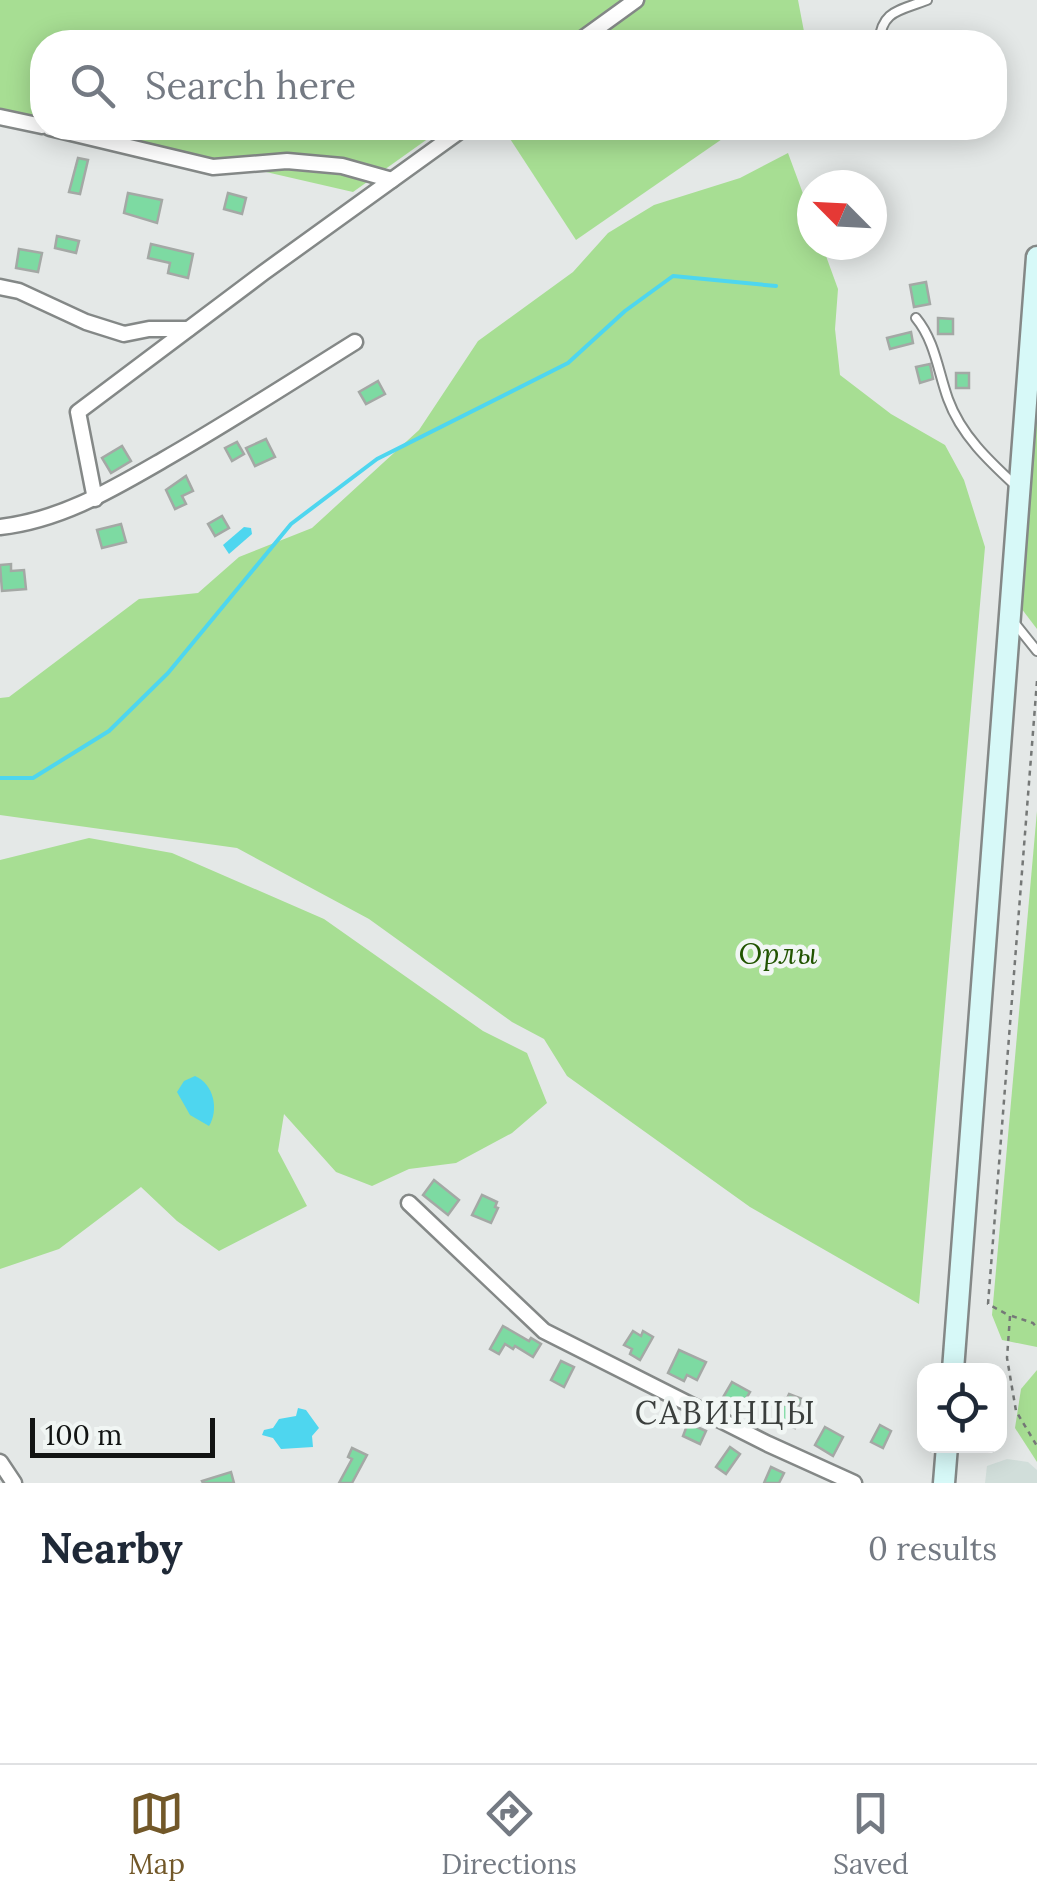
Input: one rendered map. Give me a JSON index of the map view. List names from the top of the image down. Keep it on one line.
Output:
{"districts":["САВИНЦЫ"],"parks":["Орлы"],"scale_bar":"100 m","north":"top left","page":{"search":"Search here","scale":"100 m","heading":["Nearby","0 results"],"nav":["Map","Directions","Saved"]}}
